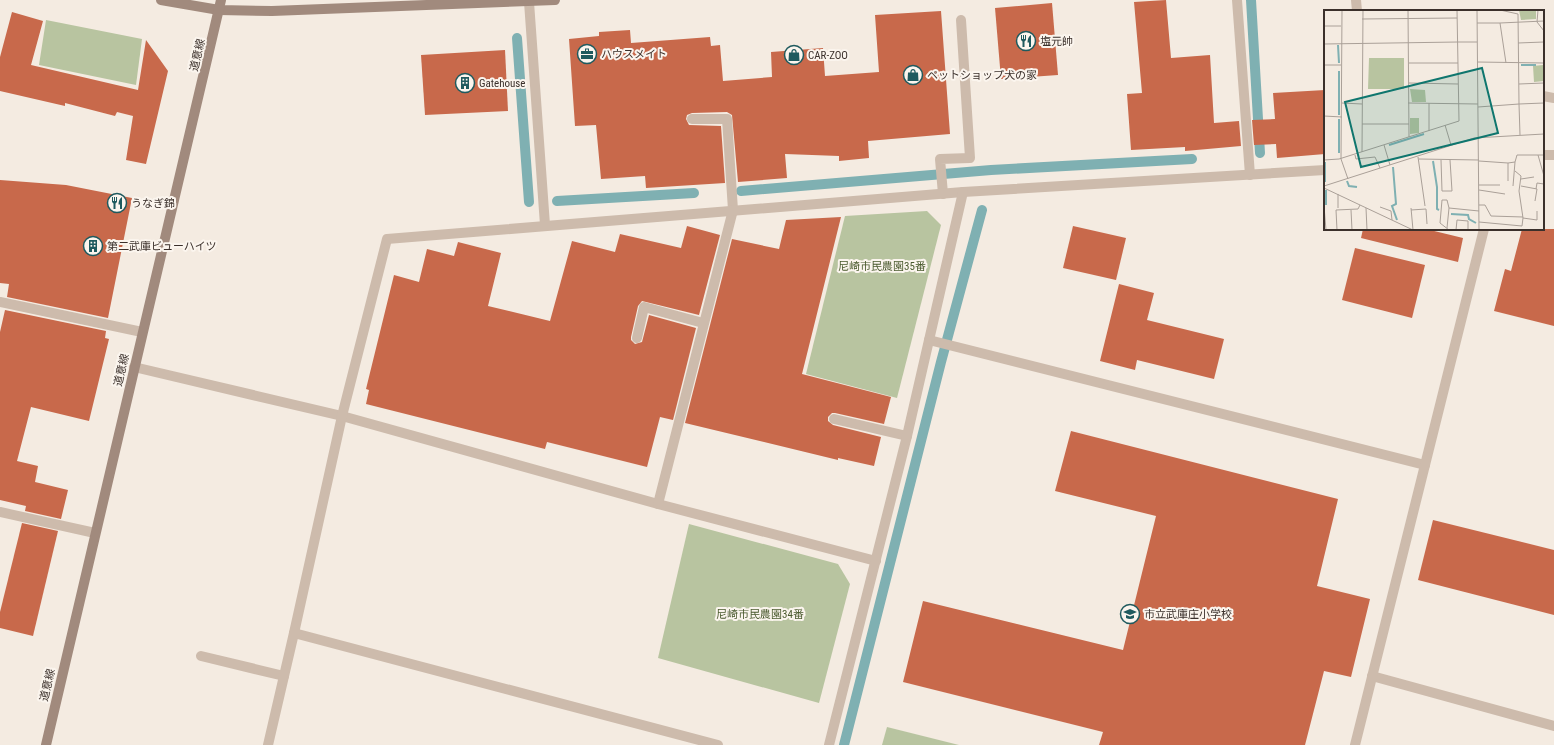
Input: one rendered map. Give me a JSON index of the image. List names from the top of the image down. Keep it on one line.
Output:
{"streets":{"street":["道意線"]},"parks":["尼崎市民農園35番","尼崎市民農園34番"],"places":{"restaurant":["塩元帥","うなぎ錦"],"office":["ハウスメイト"],"shop":["CAR-ZOO","ペットショップ犬の家"],"building":["Gatehouse","第二武庫ビューハイツ"],"school or university":["市立武庫庄小学校"]}}
